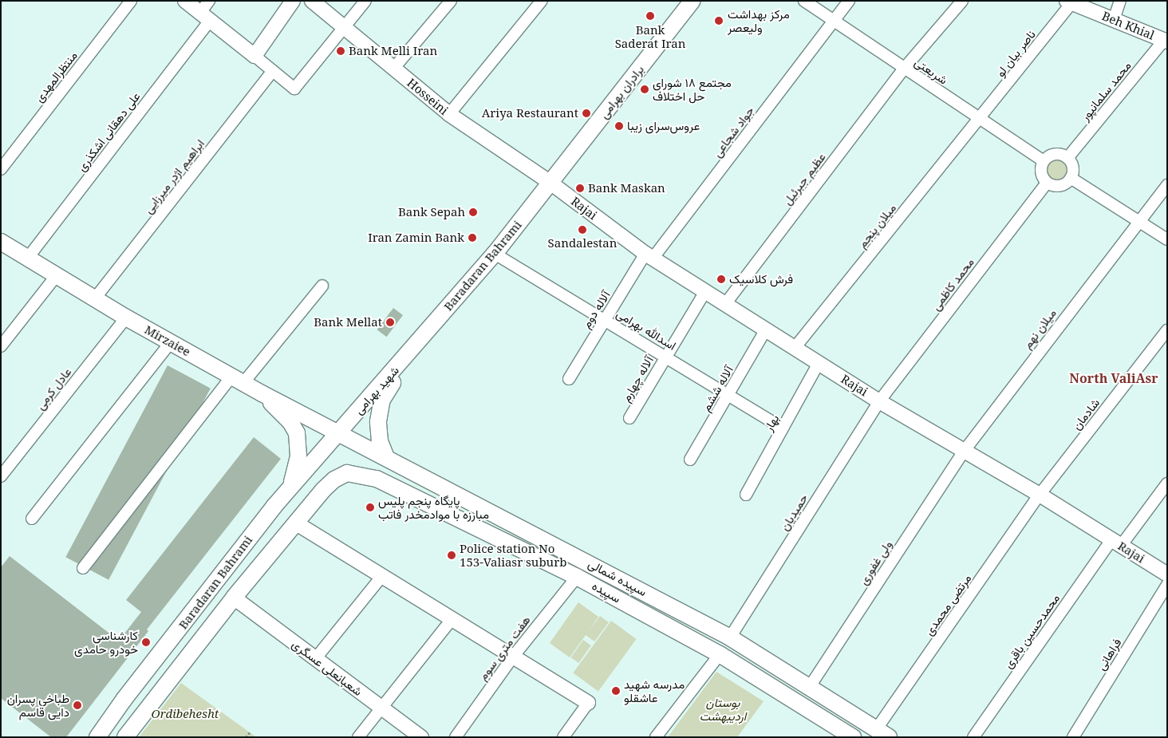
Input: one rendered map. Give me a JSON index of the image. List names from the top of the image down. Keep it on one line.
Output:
{"streets":{"main road":["برادران بهرامی","Baradaran Bahrami","Mirzaiee","شهید بهرامی","سپیده شمالی","سپیده"],"street":["Beh Khial","ناصر بیان لو","شریعتی","منتظرالمهدی","محمد سلمانپور","Hosseini","علی دهقانی اشکذری","جواد شجاعی","ابراهیم اژدر میرزایی","عظیم جبرئیل","Rajai","میلان پنجم","محمد کاظمی","آلاله دوم","میلان نهم","اسدالله بهرامی","آلاله چهارم","عادل کرمی","آلاله ششم","شادمان","بهار","حمیدیان","ولی غفوری","مرتضی محمدی","محمدحسین باقری","هفت متری سوم","فراهانی","شعبانعلی عسگری"]},"crossings":[["Beh Khial","ناصر بیان لو"],["Beh Khial","محمد سلمانپور"],["ناصر بیان لو","شریعتی"],["ناصر بیان لو","میلان پنجم"],["شریعتی","محمد سلمانپور"],["شریعتی","جواد شجاعی"],["شریعتی","عظیم جبرئیل"],["شریعتی","میلان پنجم"],["شریعتی","محمد کاظمی"],["محمد سلمانپور","محمد کاظمی"],["برادران بهرامی","Hosseini"],["برادران بهرامی","Rajai"],["برادران بهرامی","Baradaran Bahrami"],["Hosseini","Rajai"],["Hosseini","Baradaran Bahrami"],["علی دهقانی اشکذری","Mirzaiee"],["جواد شجاعی","Rajai"],["جواد شجاعی","آلاله دوم"],["ابراهیم اژدر میرزایی","Mirzaiee"],["عظیم جبرئیل","Rajai"],["Rajai","میلان پنجم"],["Rajai","Baradaran Bahrami"],["Rajai","محمد کاظمی"],["Rajai","آلاله دوم"],["Rajai","میلان نهم"],["Rajai","آلاله چهارم"],["Rajai","آلاله ششم"],["Rajai","شادمان"],["Rajai","بهار"],["Rajai","حمیدیان"],["Rajai","ولی غفوری"],["Rajai","مرتضی محمدی"],["Rajai","محمدحسین باقری"],["Baradaran Bahrami","اسدالله بهرامی"],["Baradaran Bahrami","Mirzaiee"],["Baradaran Bahrami","شهید بهرامی"],["Baradaran Bahrami","سپیده شمالی"],["Baradaran Bahrami","سپیده"],["Baradaran Bahrami","شعبانعلی عسگری"],["محمد کاظمی","حمیدیان"],["آلاله دوم","اسدالله بهرامی"],["میلان نهم","ولی غفوری"],["اسدالله بهرامی","آلاله چهارم"],["اسدالله بهرامی","آلاله ششم"],["اسدالله بهرامی","بهار"],["Mirzaiee","عادل کرمی"],["Mirzaiee","شهید بهرامی"],["Mirzaiee","سپیده شمالی"],["شهید بهرامی","سپیده شمالی"],["شادمان","مرتضی محمدی"],["حمیدیان","سپیده شمالی"],["ولی غفوری","سپیده شمالی"],["سپیده شمالی","مرتضی محمدی"],["سپیده","هفت متری سوم"]],"districts":["North ValiAsr"],"parks":["بوستان اردیبهشت","Ordibehesht"],"places":["Bank Saderat Iran","مرکز بهداشت ولیعصر","Bank Melli Iran","مجتمع ۱۸ شورای حل اختلاف","Ariya Restaurant","عروس‌سرای زیبا","Bank Maskan","Bank Sepah","Sandalestan","Iran Zamin Bank","فرش کلاسیک","Bank Mellat","پایگاه پنجم پلیس مبارزه با موادمخدر فاتب","Police station No 153-Valiasr suburb","کارشناسی خودرو حامدی","مدرسه شهید عاشقلو","طباخی پسران دایی قاسم"]}
